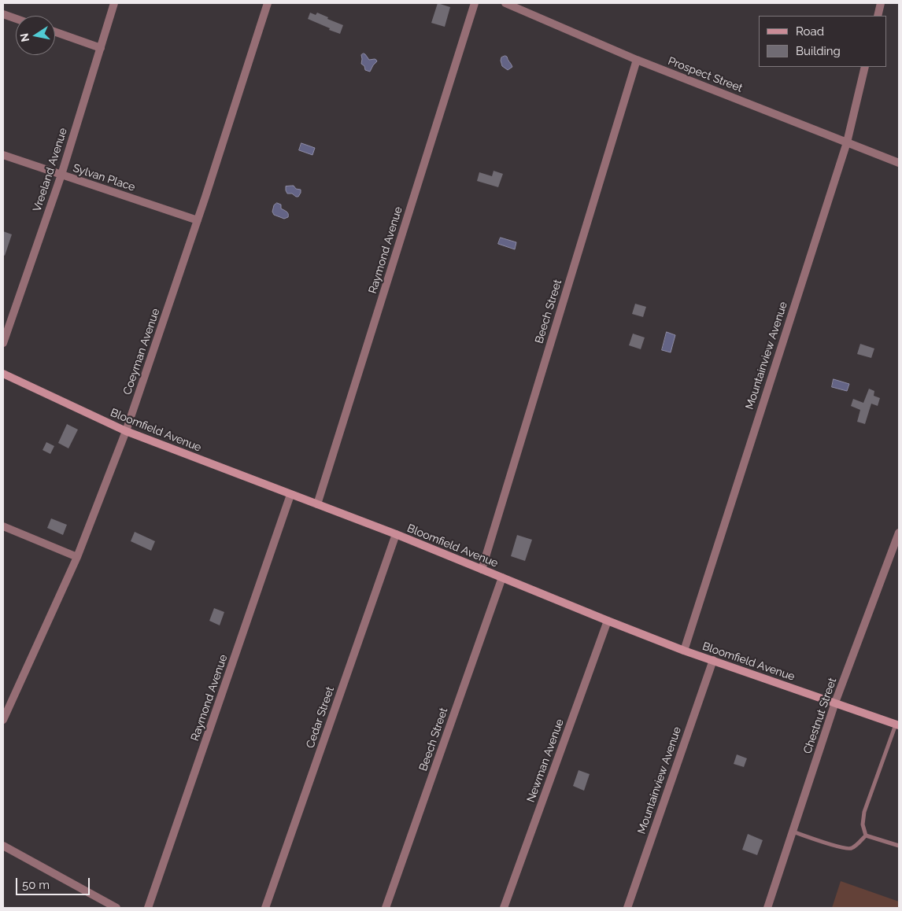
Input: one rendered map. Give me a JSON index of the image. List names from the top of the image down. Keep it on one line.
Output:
{"streets":{"street":["Prospect Street","Vreeland Avenue","Sylvan Place","Raymond Avenue","Beech Street","Coeyman Avenue","Mountainview Avenue","Bloomfield Avenue","Chestnut Street","Cedar Street","Newman Avenue"]},"crossings":[["Prospect Street","Beech Street"],["Prospect Street","Mountainview Avenue"],["Vreeland Avenue","Sylvan Place"],["Sylvan Place","Coeyman Avenue"],["Raymond Avenue","Bloomfield Avenue"],["Beech Street","Bloomfield Avenue"],["Coeyman Avenue","Bloomfield Avenue"],["Mountainview Avenue","Bloomfield Avenue"],["Bloomfield Avenue","Chestnut Street"],["Bloomfield Avenue","Cedar Street"],["Bloomfield Avenue","Newman Avenue"]],"legend":["Road","Building"],"scale_bar":"50 m","north":"left"}
